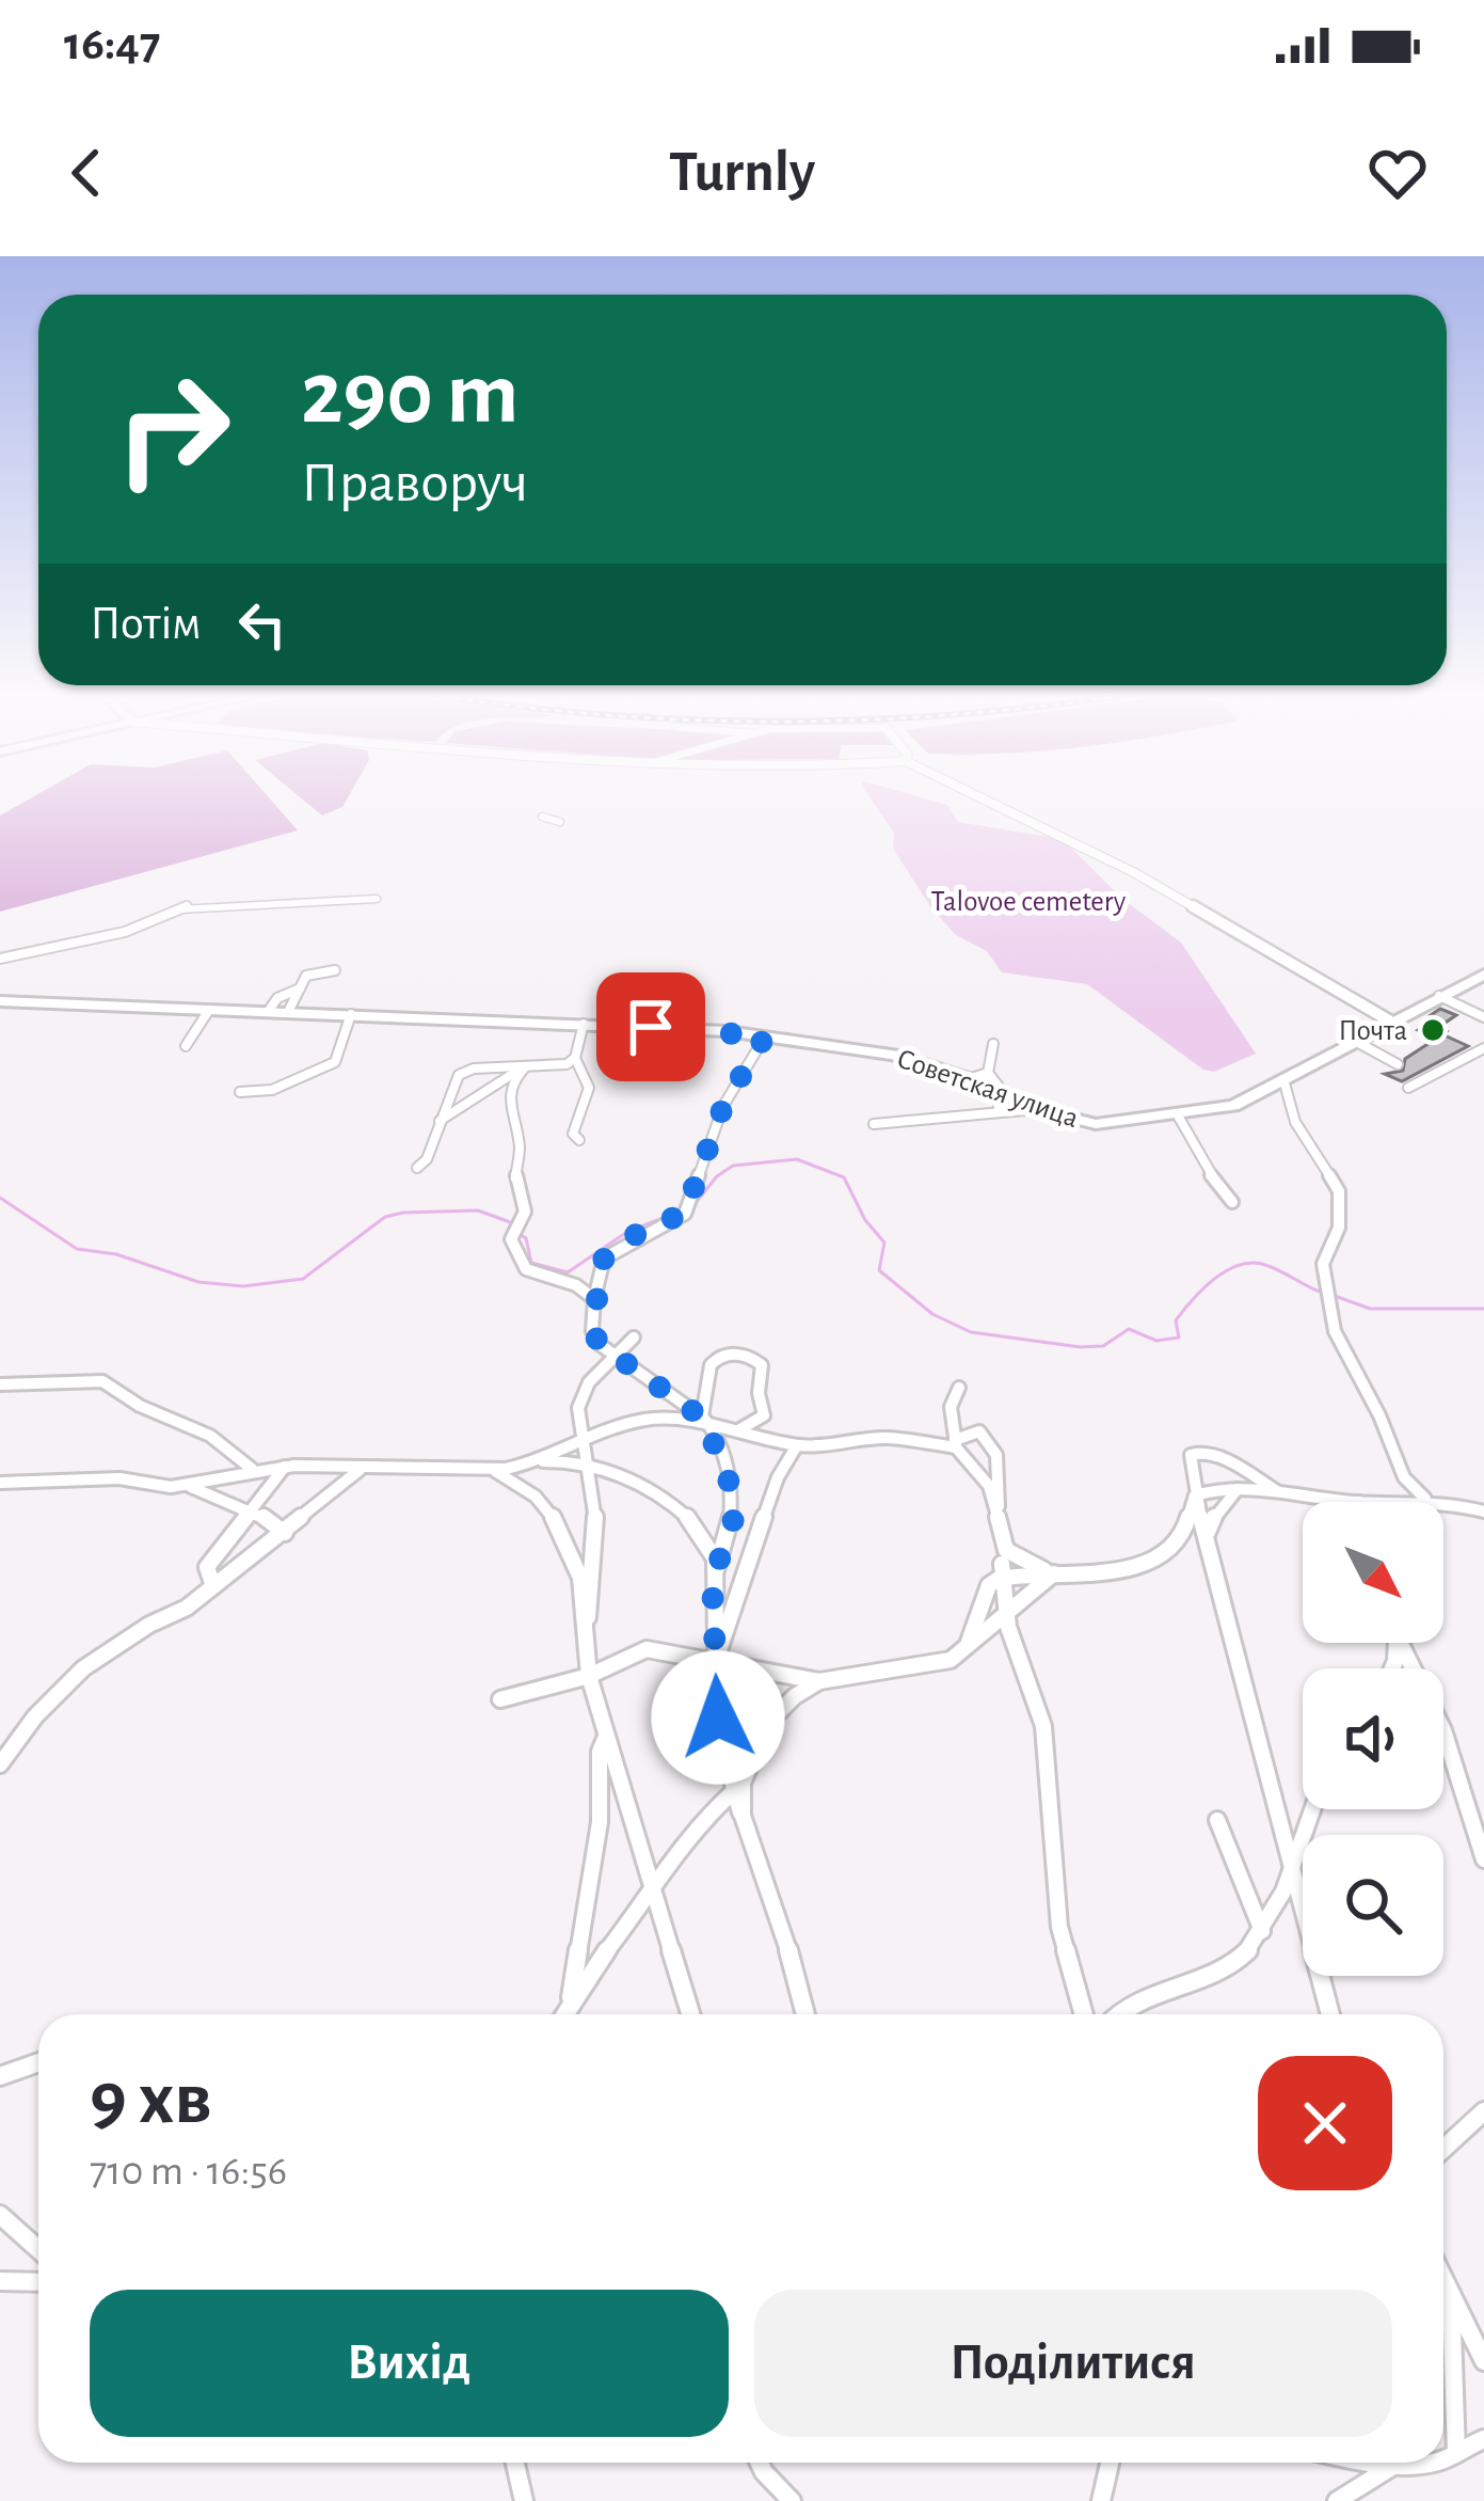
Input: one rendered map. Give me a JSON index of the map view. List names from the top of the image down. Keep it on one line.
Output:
{"streets":{"main road":["Советская улица"]},"parks":["Talovoe cemetery"],"places":["Почта"],"north":"bottom right","page":{"status":"16:47","header":"Turnly","turn":["290 m","Праворуч"],"then":"Потім","heading":["9 хв","710 m · 16:56"],"buttons":["Вихід","Поділитися"]}}
